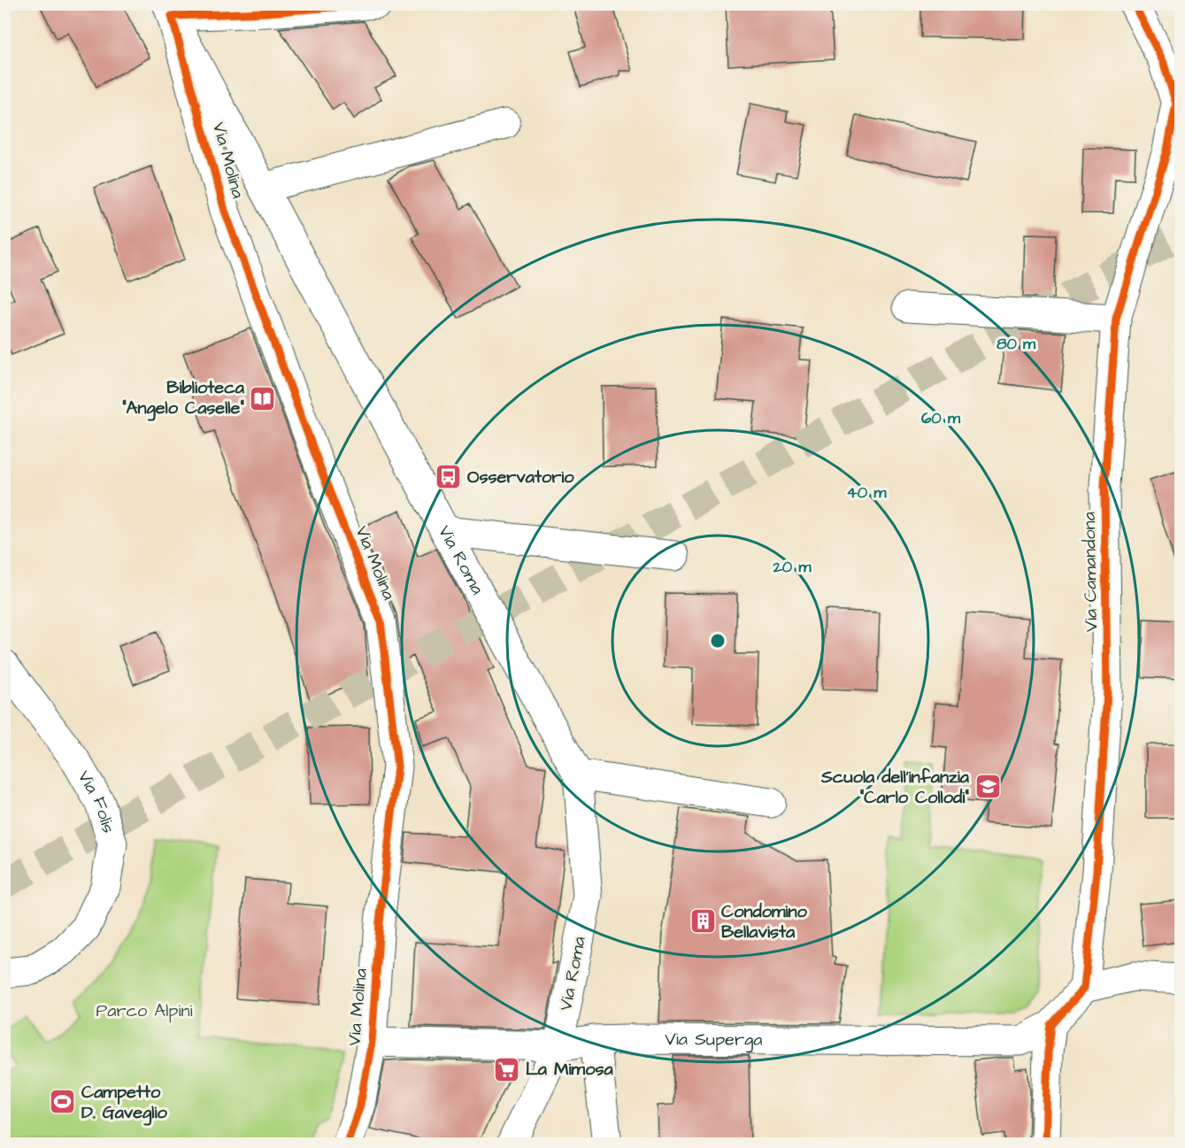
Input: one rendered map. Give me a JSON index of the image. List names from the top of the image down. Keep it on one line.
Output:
{"streets":{"street":["Via Molina","Via Roma","Via Camandona","Via Folis","Via Superga"]},"crossings":[["Via Molina","Via Roma"],["Via Molina","Via Superga"],["Via Roma","Via Superga"]],"parks":["Parco Alpini"],"places":{"library":["Biblioteca \"Angelo Caselle\""],"bus stop":["Osservatorio"],"school or university":["Scuola dell'infanzia \"Carlo Collodi\""],"building":["Condomino Bellavista"],"supermarket":["La Mimosa"],"sports":["Campetto D. Gaveglio"]},"rings":["80 m","60 m","40 m","20 m"]}
